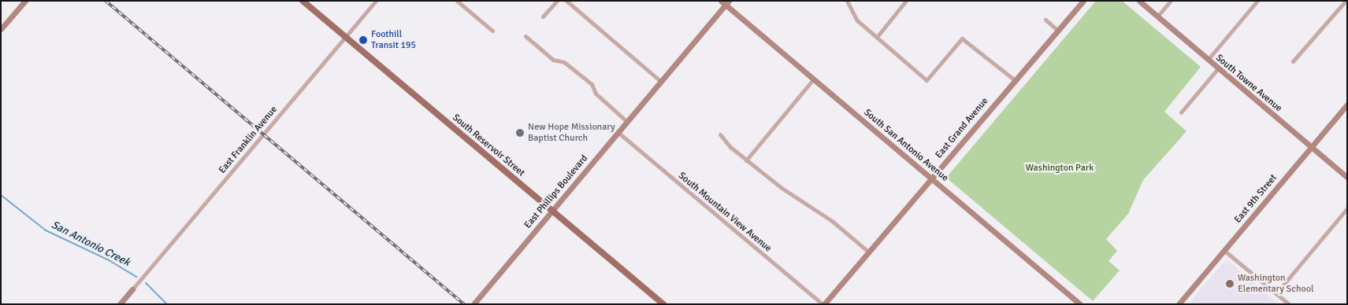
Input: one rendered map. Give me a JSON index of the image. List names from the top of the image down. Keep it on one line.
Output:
{"streets":{"main road":["South Reservoir Street"],"street":["South Towne Avenue","East Grand Avenue","East Franklin Avenue","South San Antonio Avenue","East Phillips Boulevard","East 9th Street","South Mountain View Avenue"]},"crossings":[["South Towne Avenue","East 9th Street"],["East Grand Avenue","South San Antonio Avenue"],["East Grand Avenue","South Mountain View Avenue"],["East Franklin Avenue","South Reservoir Street"],["South Reservoir Street","East Phillips Boulevard"],["South San Antonio Avenue","East Phillips Boulevard"],["East Phillips Boulevard","South Mountain View Avenue"]],"water":["San Antonio Creek"],"parks":["Washington Park"],"places":["Foothill Transit 195","New Hope Missionary Baptist Church","Washington Elementary School"]}
